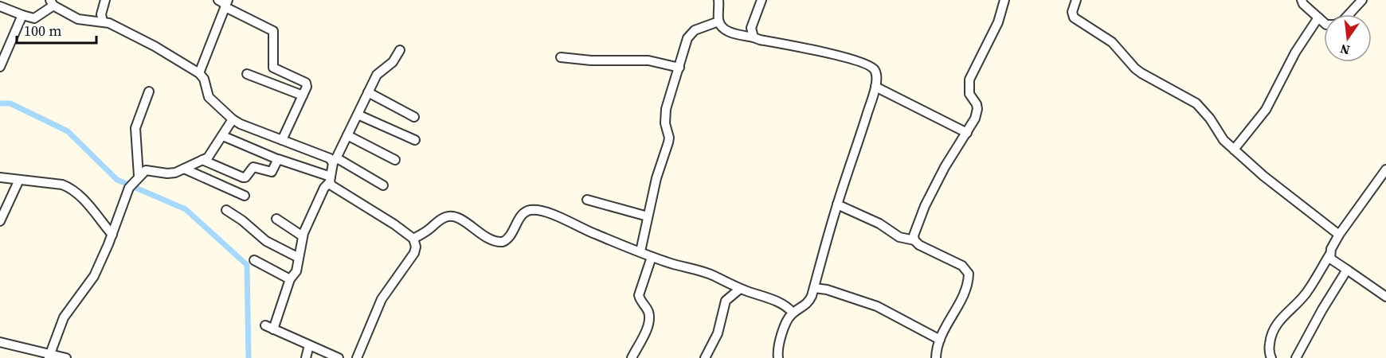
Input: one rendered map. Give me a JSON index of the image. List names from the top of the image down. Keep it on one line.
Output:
{"scale_bar":"100 m","north":"bottom"}
